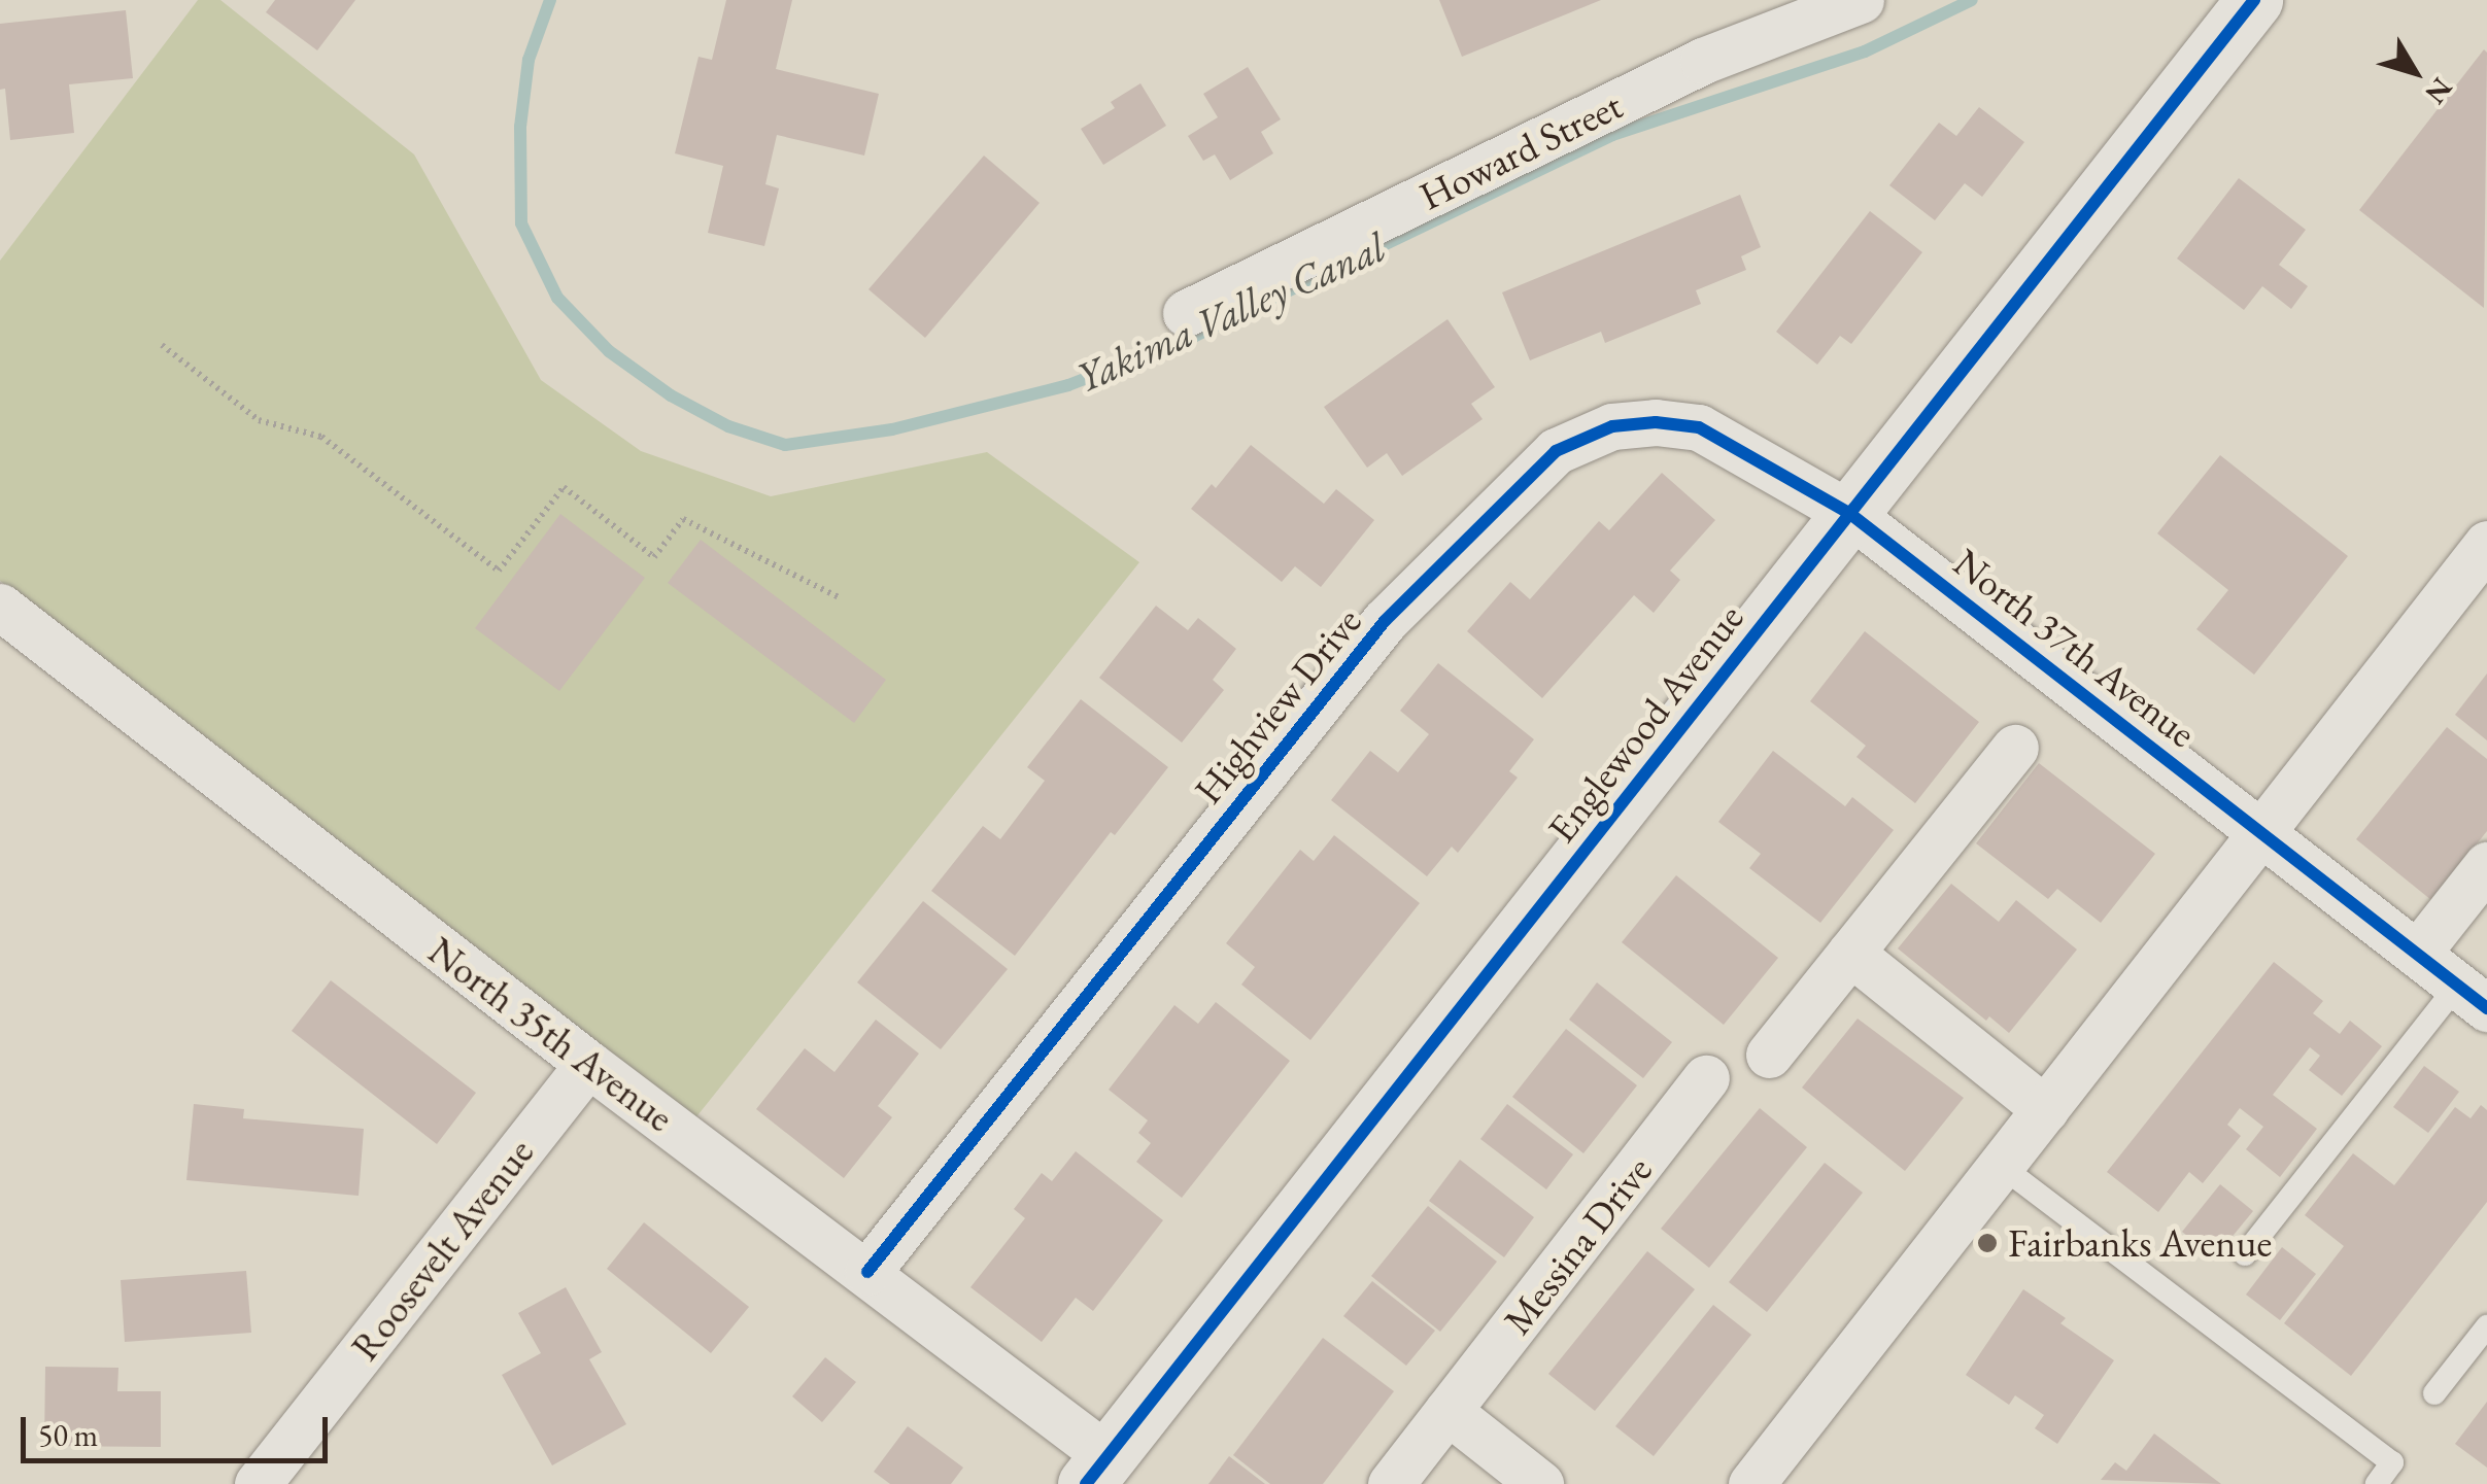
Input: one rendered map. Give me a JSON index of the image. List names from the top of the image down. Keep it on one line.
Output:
{"streets":{"street":["Howard Street","North 37th Avenue","Highview Drive","Englewood Avenue","North 35th Avenue","Messina Drive","Roosevelt Avenue"]},"crossings":[["North 37th Avenue","Highview Drive"],["North 37th Avenue","Englewood Avenue"],["Highview Drive","Englewood Avenue"],["Highview Drive","North 35th Avenue"],["Englewood Avenue","North 35th Avenue"],["North 35th Avenue","Roosevelt Avenue"]],"water":["Yakima Valley Canal"],"places":["Fairbanks Avenue"],"scale_bar":"50 m","north":"bottom right"}
